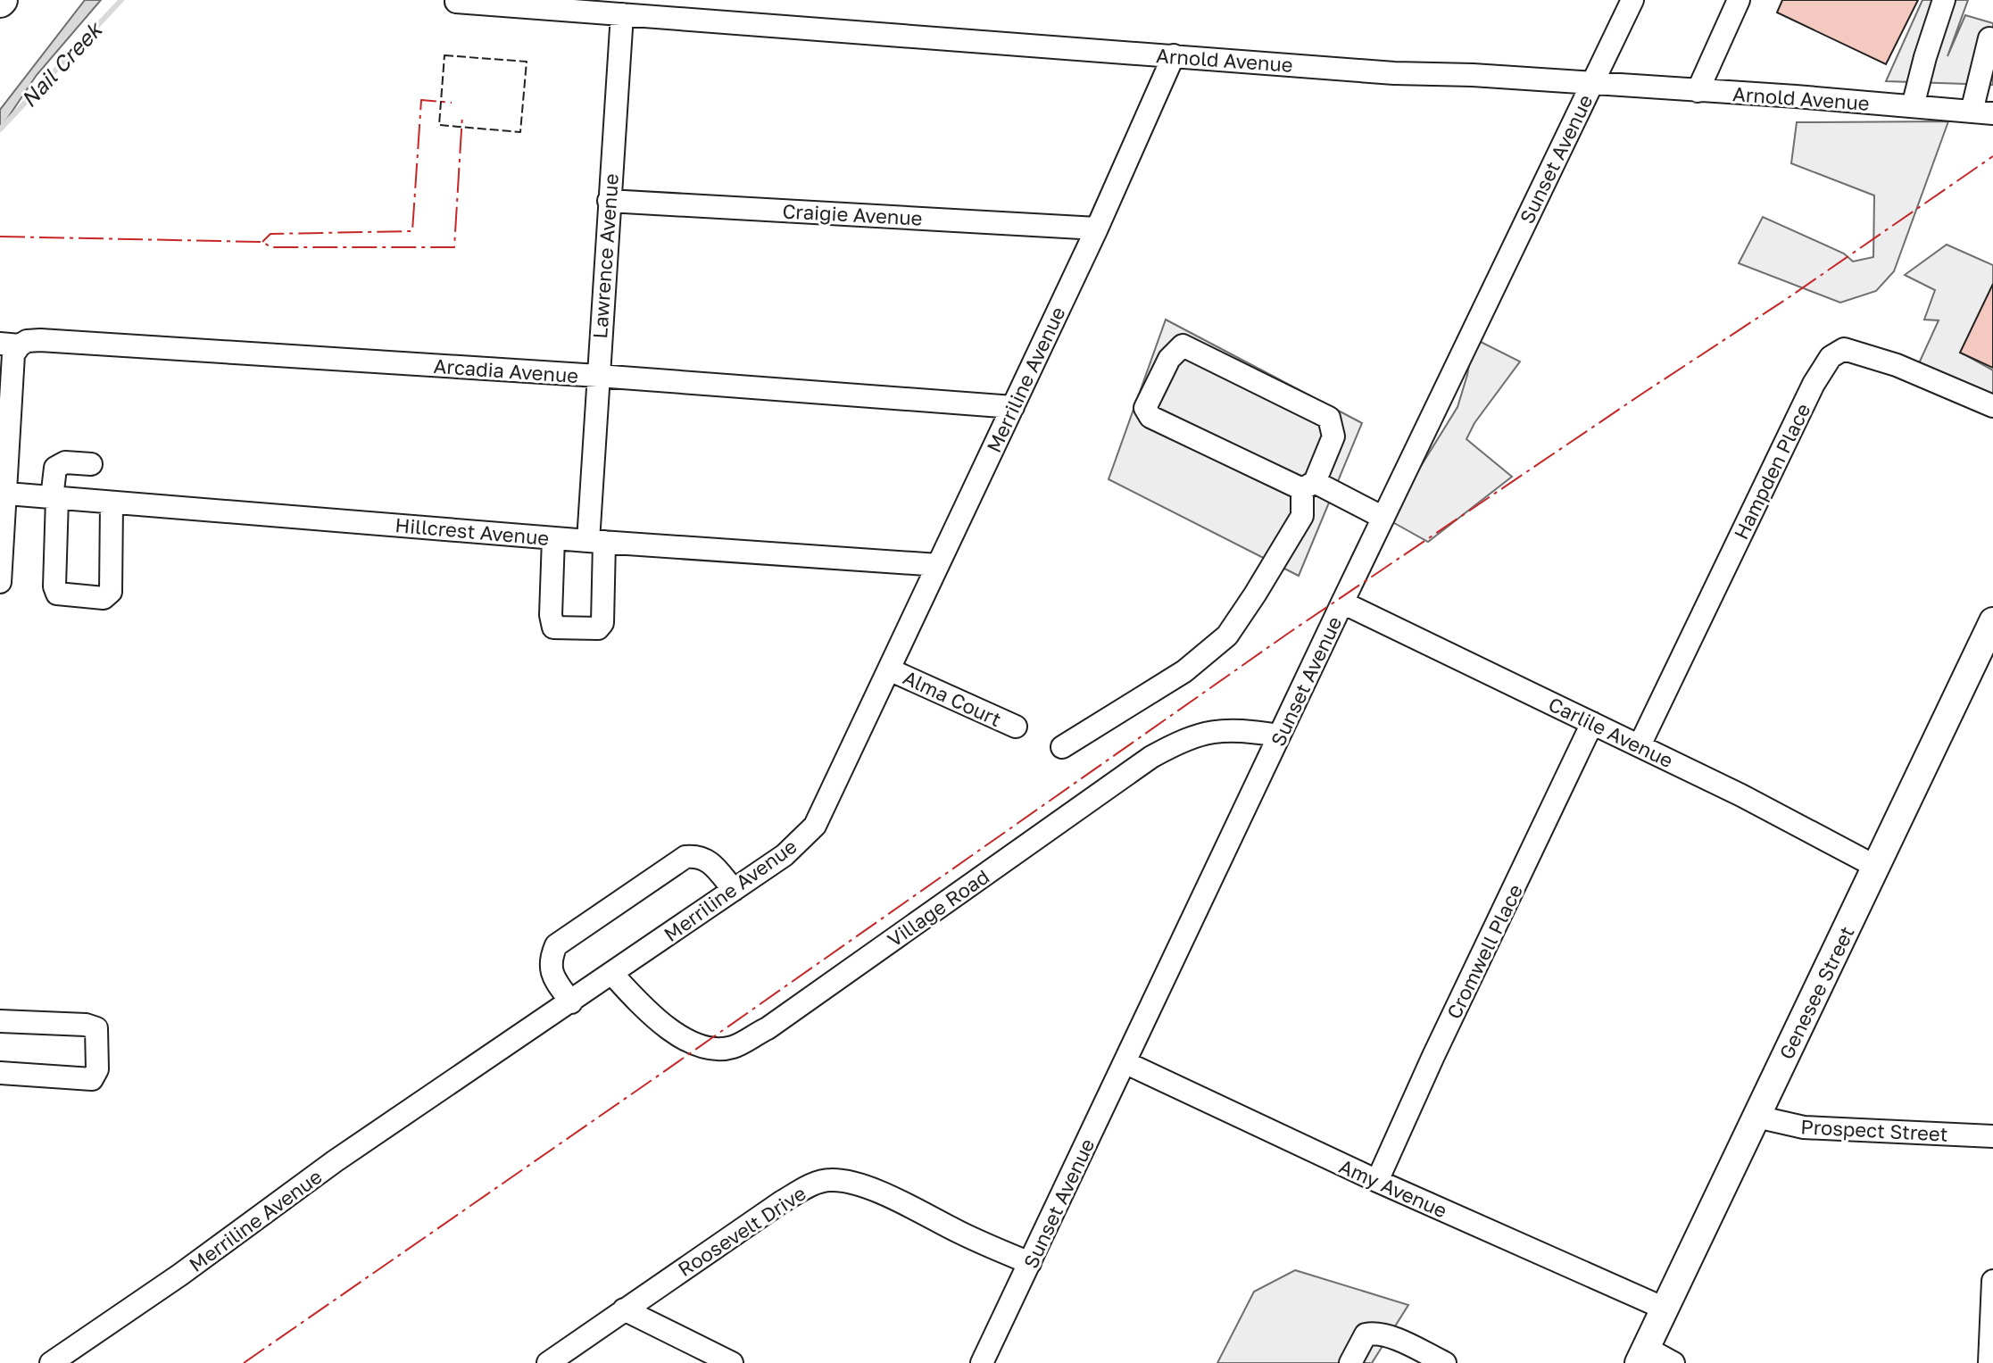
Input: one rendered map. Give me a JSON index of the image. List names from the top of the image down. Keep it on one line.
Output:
{"streets":{"main road":["Genesee Street"],"street":["Arnold Avenue","Sunset Avenue","Craigie Avenue","Lawrence Avenue","Arcadia Avenue","Merriline Avenue","Hampden Place","Hillcrest Avenue","Alma Court","Carlile Avenue","Village Road","Cromwell Place","Prospect Street","Amy Avenue","Roosevelt Drive"]},"crossings":[["Arnold Avenue","Sunset Avenue"],["Arnold Avenue","Lawrence Avenue"],["Arnold Avenue","Merriline Avenue"],["Sunset Avenue","Carlile Avenue"],["Sunset Avenue","Village Road"],["Sunset Avenue","Amy Avenue"],["Sunset Avenue","Roosevelt Drive"],["Craigie Avenue","Lawrence Avenue"],["Craigie Avenue","Merriline Avenue"],["Lawrence Avenue","Arcadia Avenue"],["Lawrence Avenue","Hillcrest Avenue"],["Arcadia Avenue","Merriline Avenue"],["Merriline Avenue","Hillcrest Avenue"],["Merriline Avenue","Alma Court"],["Merriline Avenue","Village Road"],["Hampden Place","Carlile Avenue"],["Carlile Avenue","Cromwell Place"],["Carlile Avenue","Genesee Street"],["Cromwell Place","Amy Avenue"],["Genesee Street","Prospect Street"],["Genesee Street","Amy Avenue"]],"water":["Nail Creek"]}
